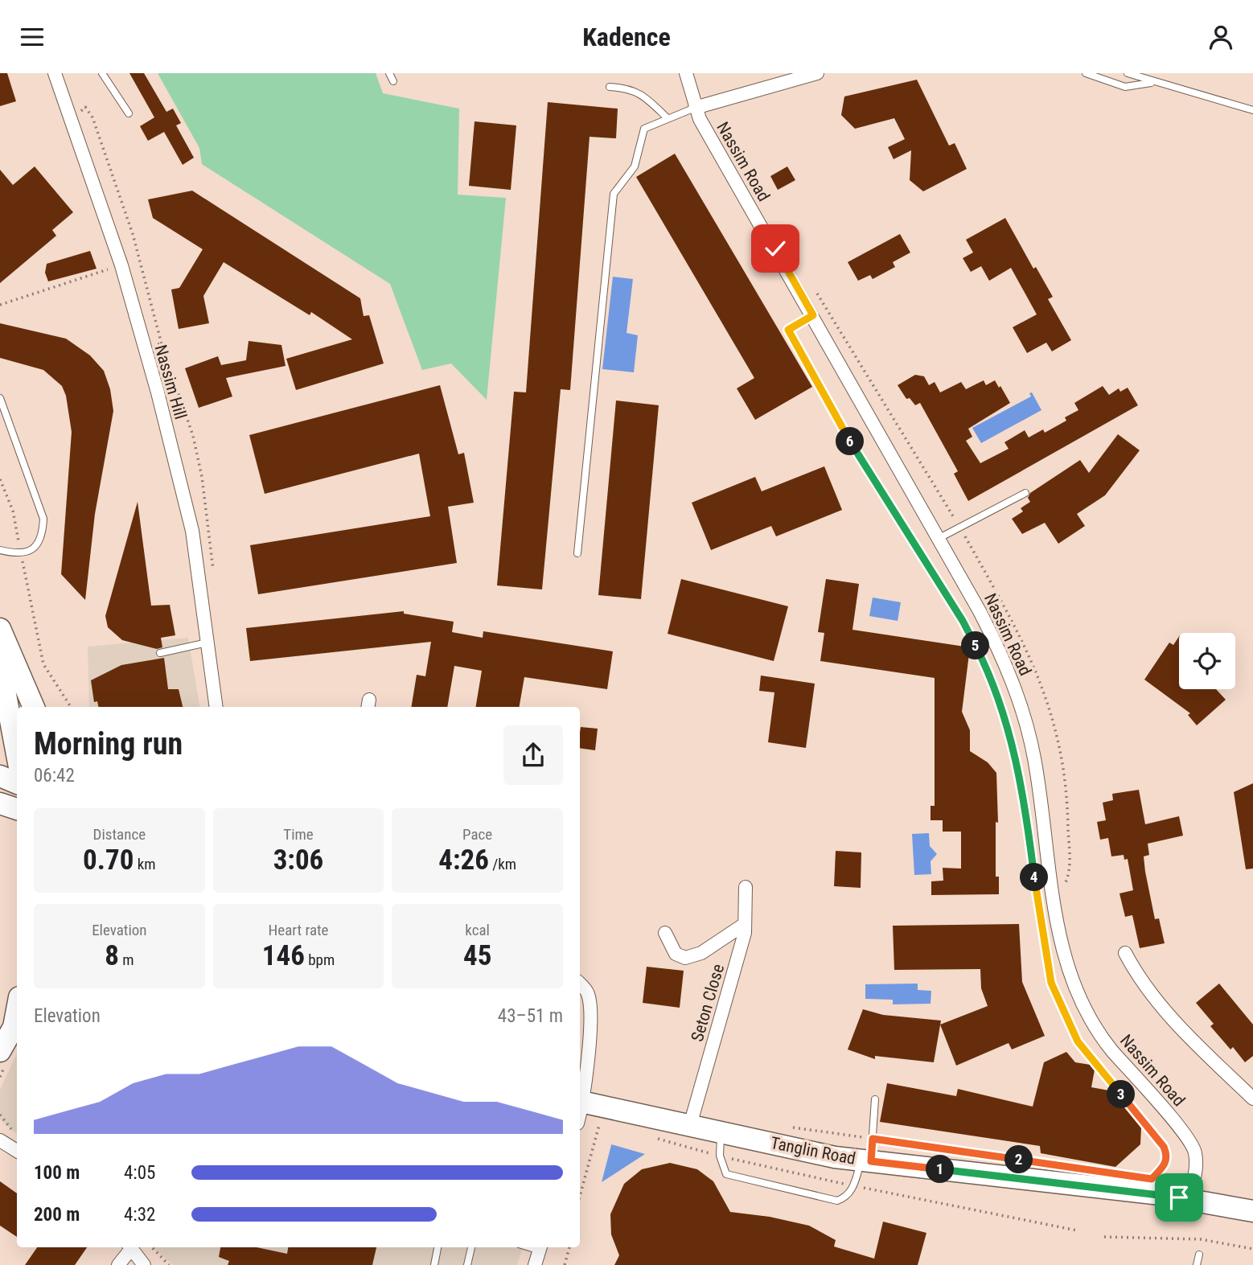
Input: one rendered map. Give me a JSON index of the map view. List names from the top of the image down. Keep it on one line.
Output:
{"streets":{"main road":["Tanglin Road"],"street":["Nassim Road","Nassim Hill","Seton Close"]},"crossings":[["Nassim Road","Tanglin Road"],["Seton Close","Tanglin Road"]],"page":{"header":"Kadence","pins":["6","5","4","3","2","1"],"heading":["Morning run","06:42"],"stats":[["Distance","0.70 km"],["Time","3:06"],["Pace","4:26 /km"],["Elevation","8 m"],["Heart rate","146 bpm"],["kcal","45"]],"chart":["Elevation","43–51 m"],"list":[{"name":"100 m","note":"4:05"},{"name":"200 m","note":"4:32"}]}}
